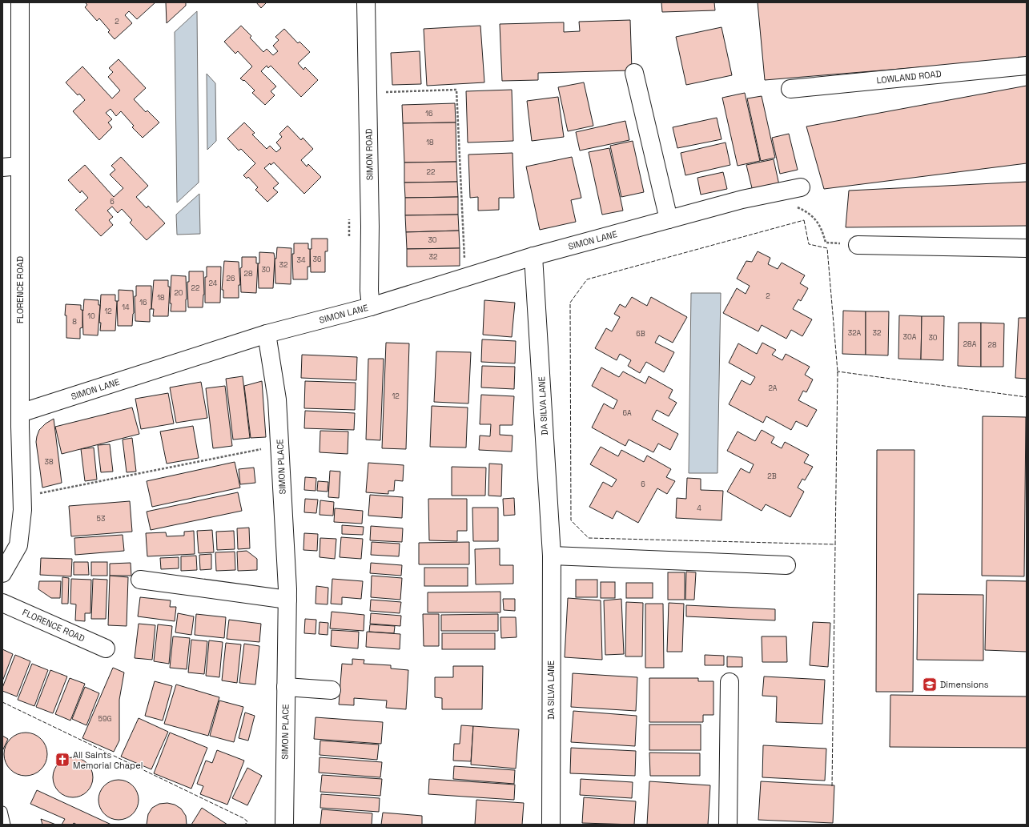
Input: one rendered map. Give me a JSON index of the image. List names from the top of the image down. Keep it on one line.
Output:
{"streets":{"street":["LOWLAND ROAD","SIMON ROAD","SIMON LANE","FLORENCE ROAD","DA SILVA LANE","SIMON PLACE"]},"crossings":[["SIMON ROAD","SIMON LANE"],["SIMON LANE","FLORENCE ROAD"],["SIMON LANE","DA SILVA LANE"],["SIMON LANE","SIMON PLACE"]],"places":{"school or university":["Dimensions"],"church":["All Saints Memorial Chapel"]},"house_numbers":["2","16","18","22","6","30","32","36","34","32","30","28","26","24","22","20","2","18","16","14","12","10","8","32A","32","6B","30A","30","28A","28","2A","12","6A","38","2B","6","4","53","59G"]}
